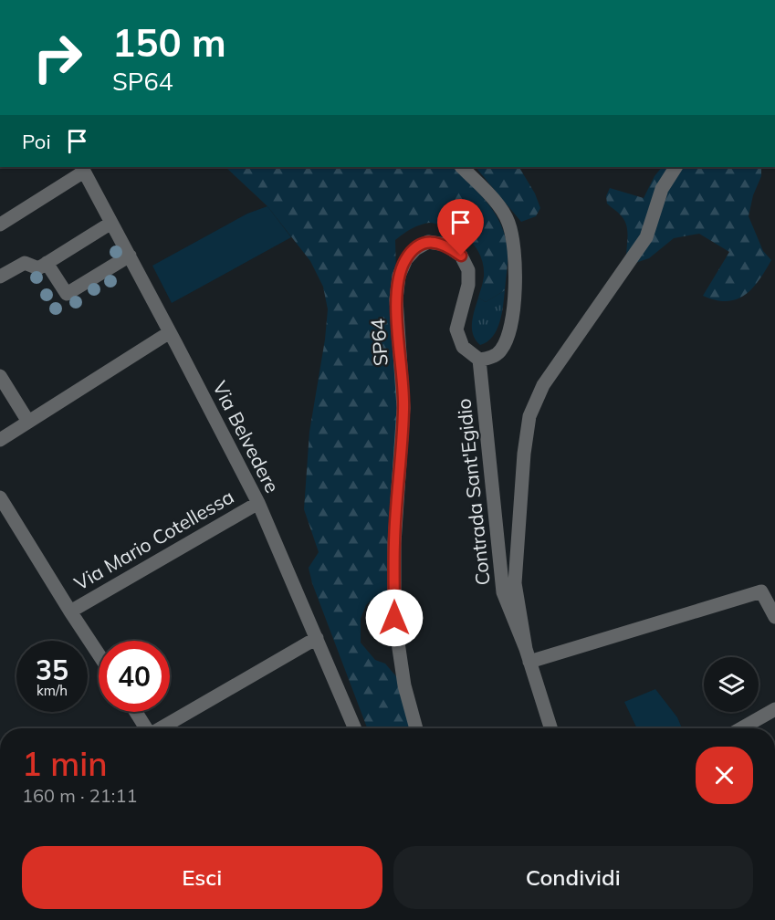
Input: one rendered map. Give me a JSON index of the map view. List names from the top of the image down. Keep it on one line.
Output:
{"streets":{"street":["SP64","Via Belvedere","Contrada Sant'Egidio","Via Mario Cotellessa"]},"crossings":[["SP64","Contrada Sant'Egidio"],["Via Belvedere","Via Mario Cotellessa"]],"page":{"turn":["150 m","SP64"],"then":"Poi","speed":"35 km/h","limit":"40","heading":["1 min","160 m · 21:11"],"buttons":["Esci","Condividi"]}}
